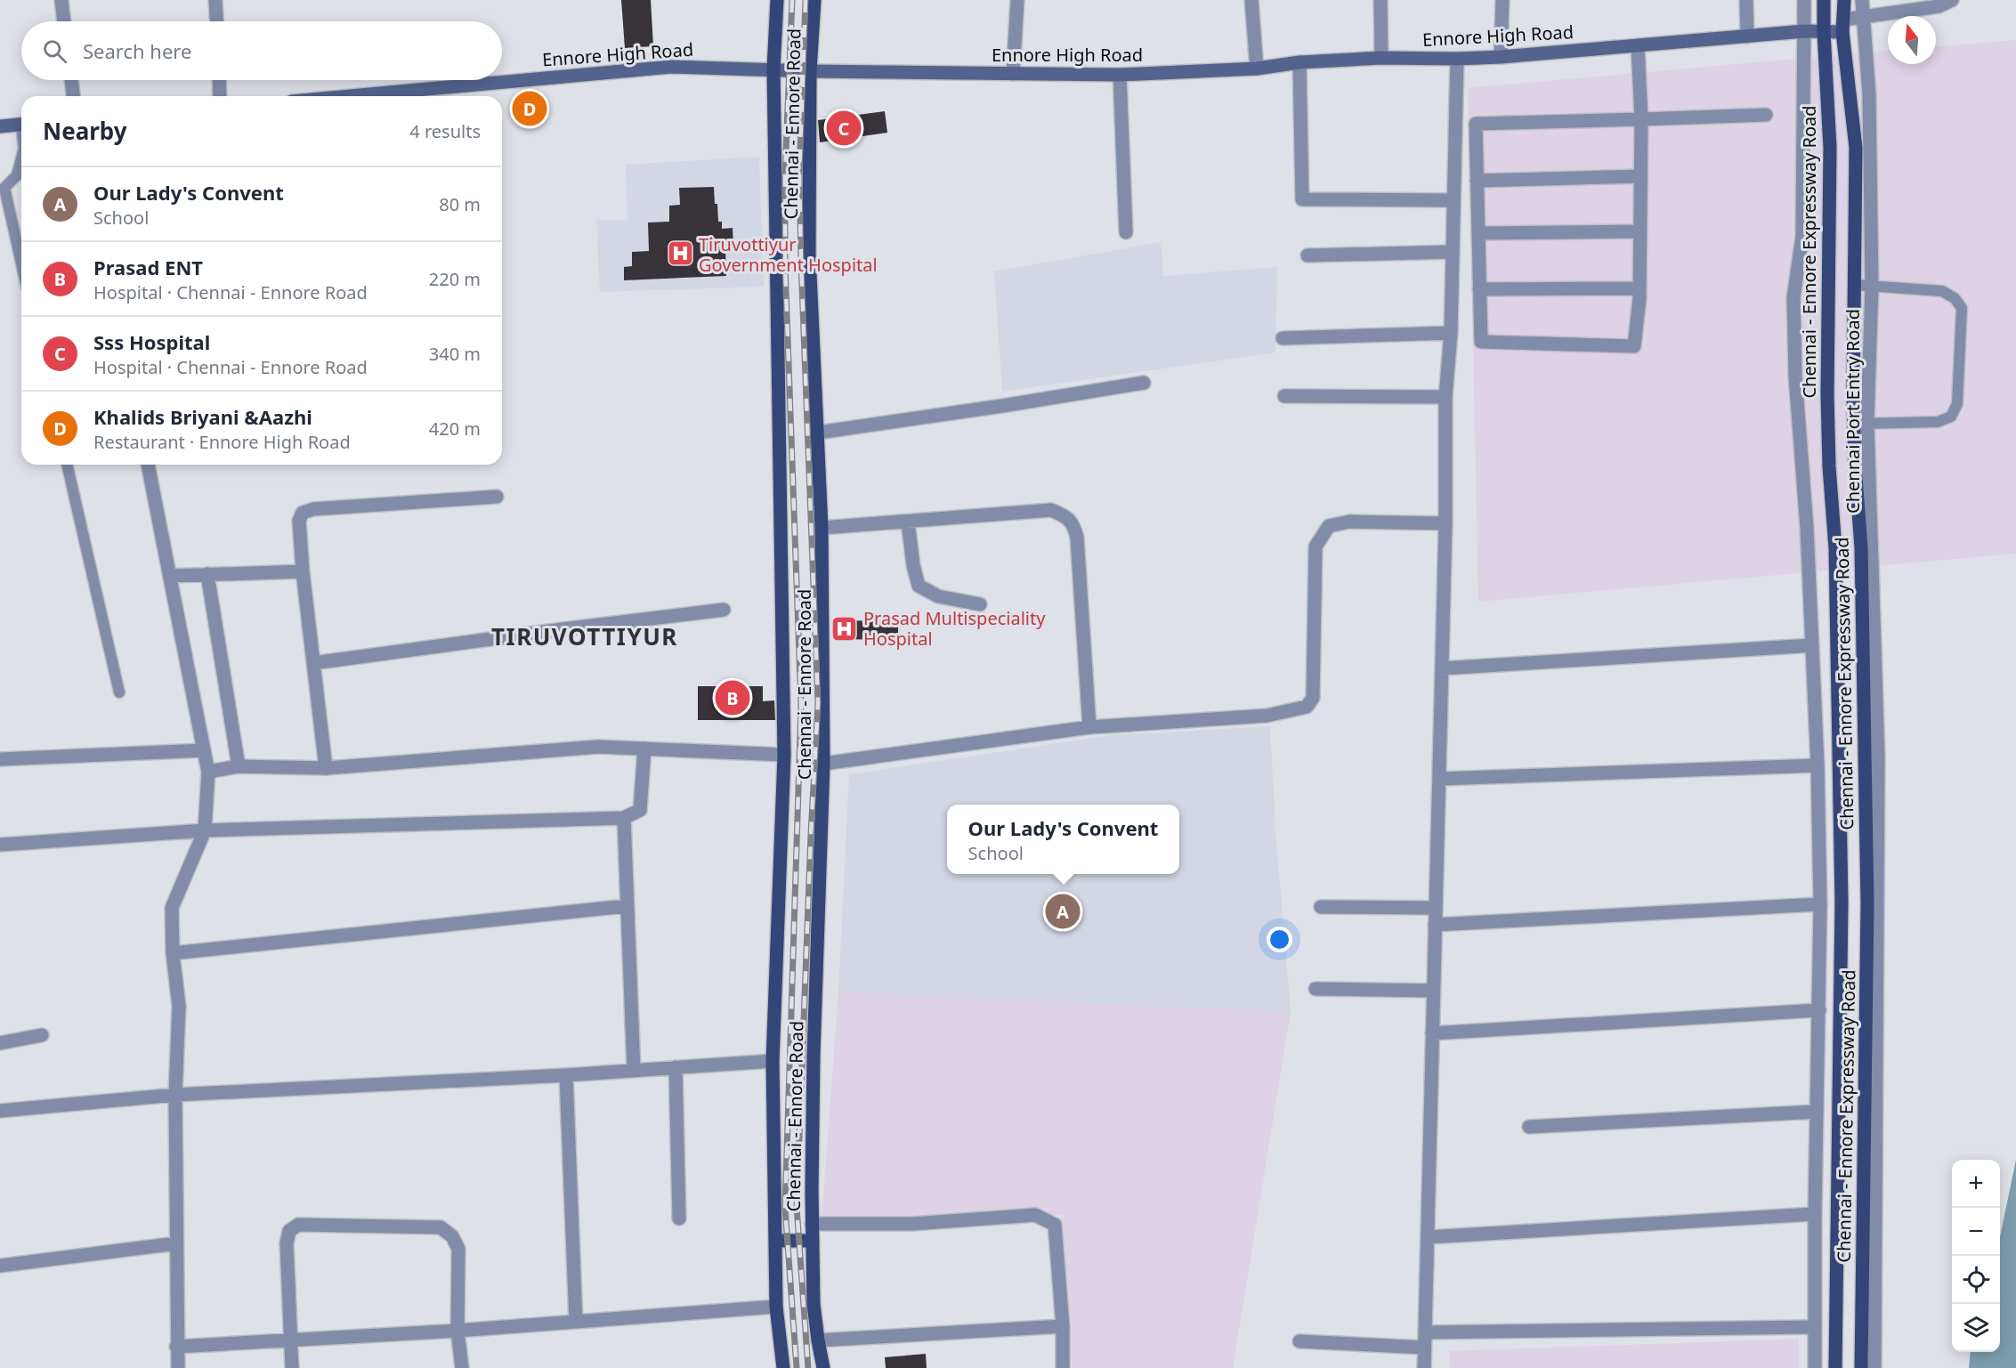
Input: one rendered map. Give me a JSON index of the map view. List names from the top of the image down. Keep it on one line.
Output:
{"streets":{"main road":["Ennore High Road","Chennai - Ennore Road","Chennai - Ennore Expressway Road"],"street":["Chennai Port Entry Road"]},"crossings":[["Ennore High Road","Chennai - Ennore Road"],["Ennore High Road","Chennai - Ennore Expressway Road"],["Chennai - Ennore Expressway Road","Chennai Port Entry Road"]],"districts":["TIRUVOTTIYUR"],"places":{"hospital":["Tiruvottiyur Government Hospital","Prasad Multispeciality Hospital"]},"north":"top","page":{"search":"Search here","pins":["D","C","B","A"],"heading":["Nearby","4 results"],"list":[{"mark":"A","name":"Our Lady's Convent","note":"School","value":"80 m"},{"mark":"B","name":"Prasad ENT","note":"Hospital · Chennai - Ennore Road","value":"220 m"},{"mark":"C","name":"Sss Hospital","note":"Hospital · Chennai - Ennore Road","value":"340 m"},{"mark":"D","name":"Khalids Briyani &Aazhi","note":"Restaurant · Ennore High Road","value":"420 m"}],"popup":["Our Lady's Convent","School"],"map_buttons":["+","−"]}}
